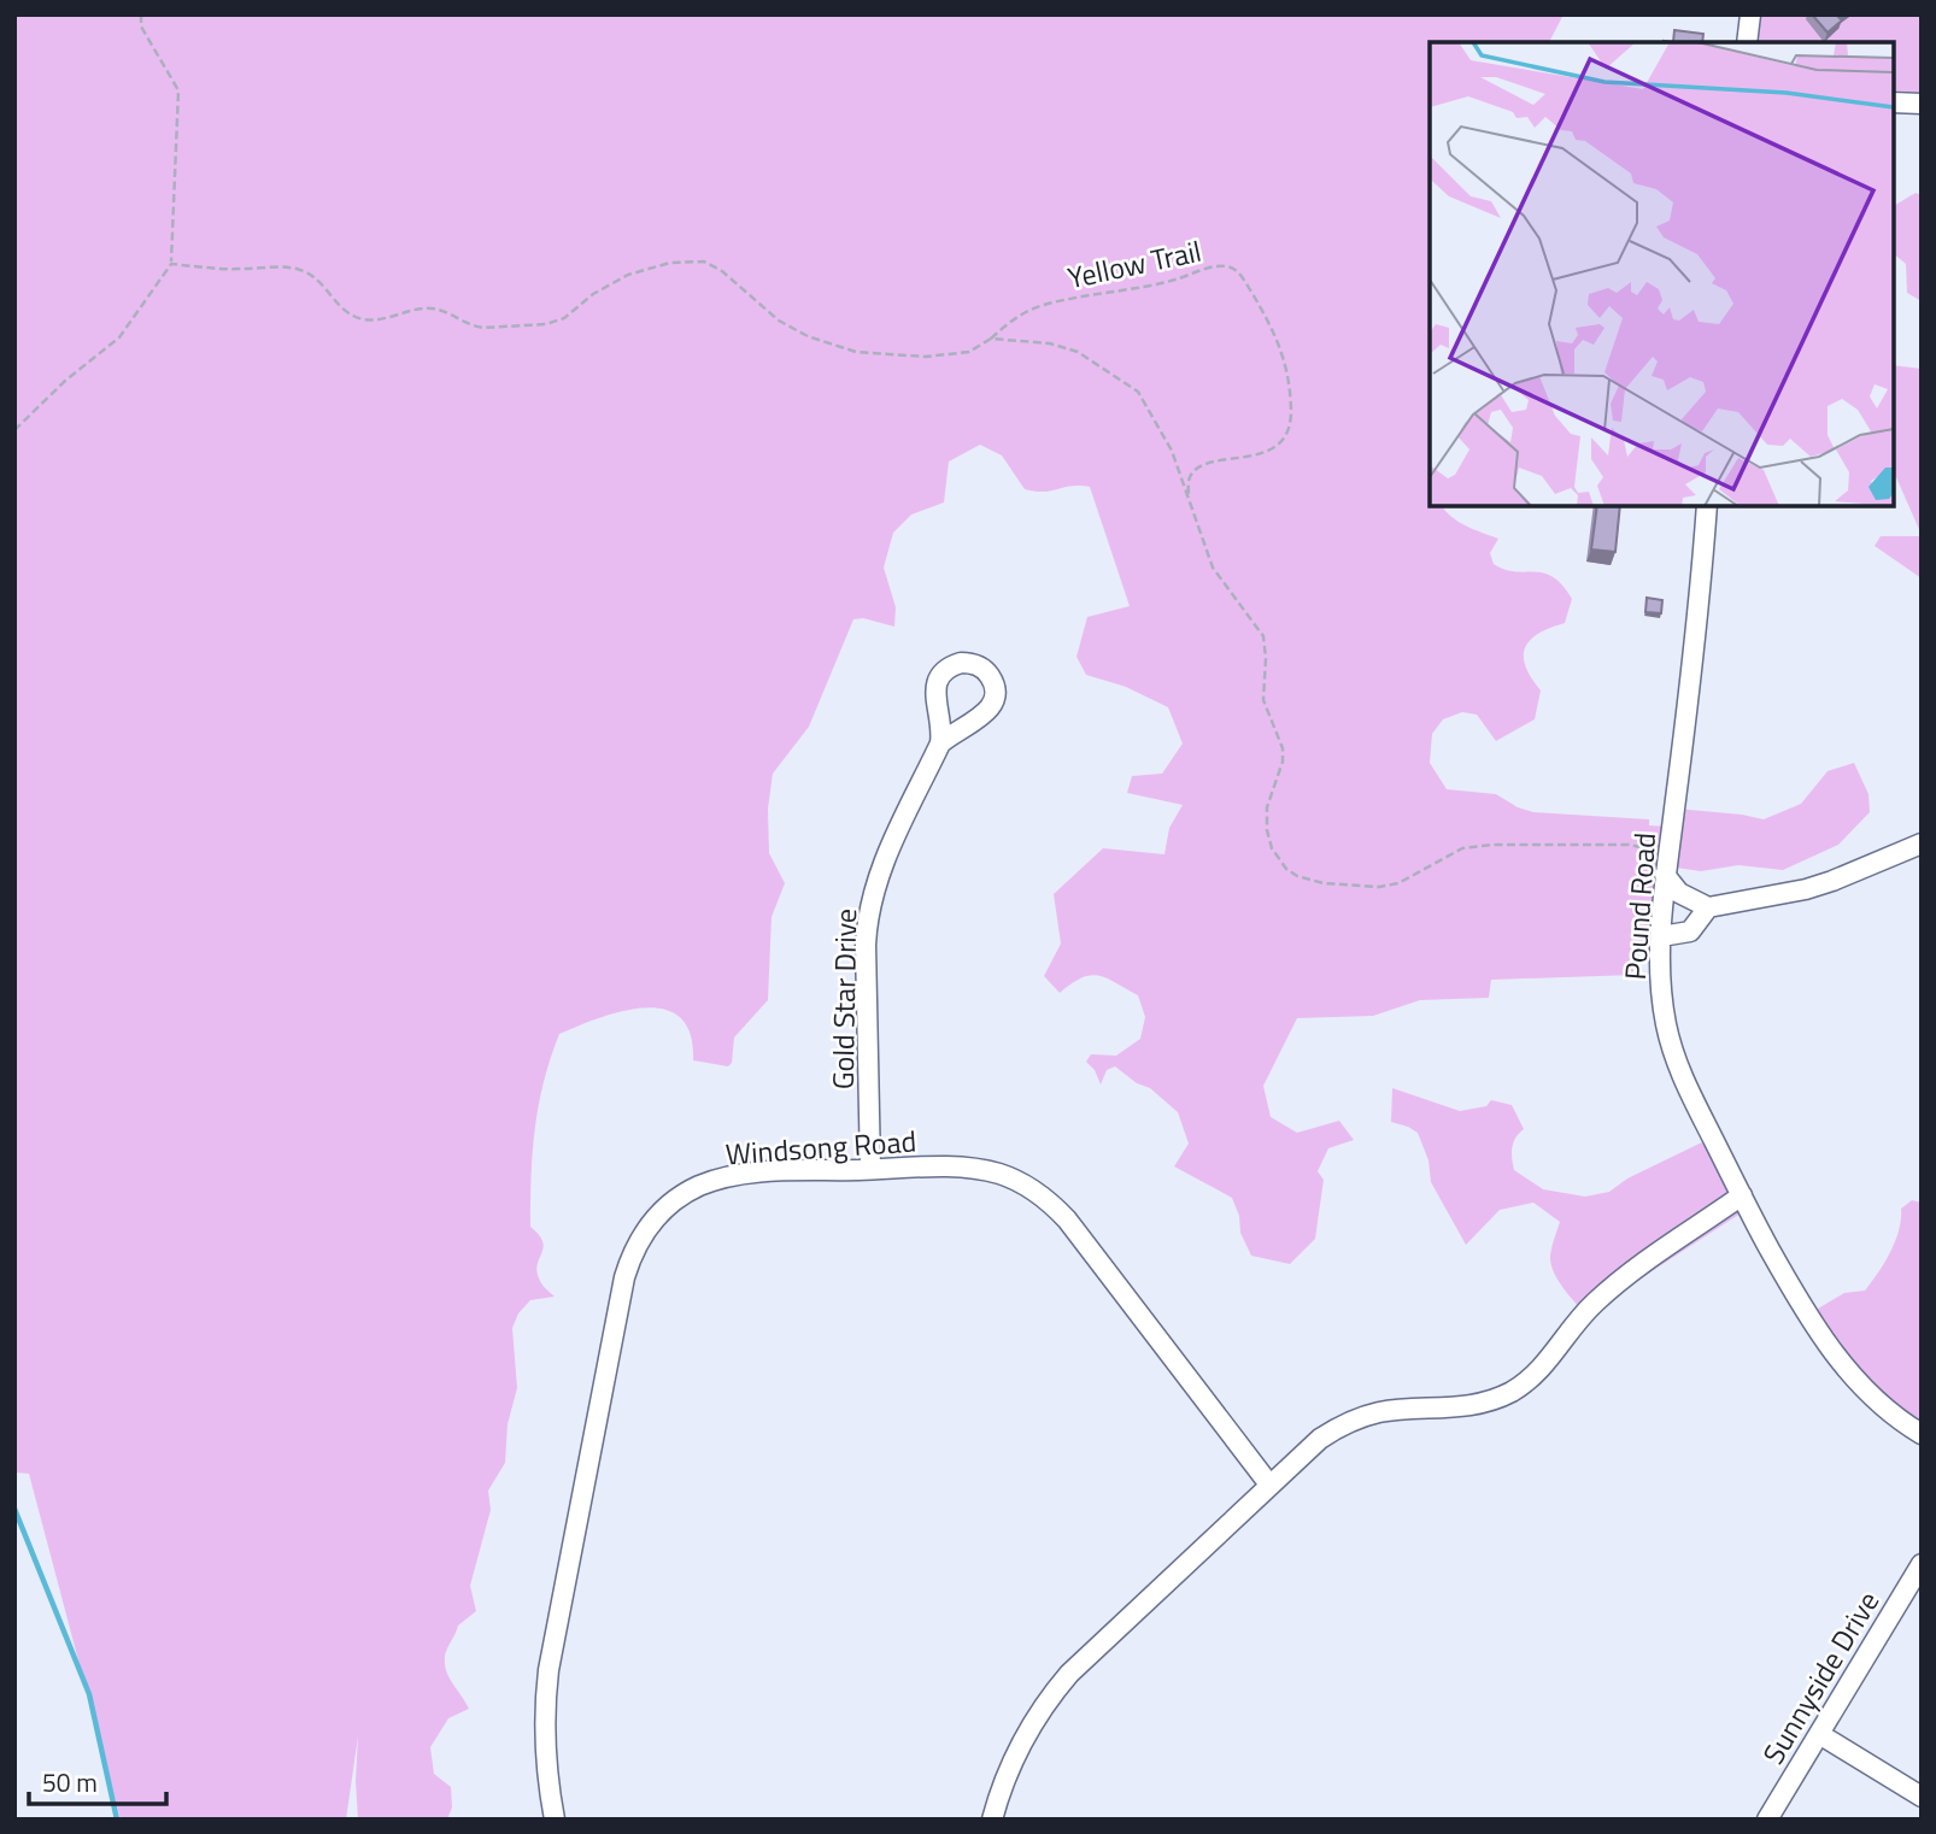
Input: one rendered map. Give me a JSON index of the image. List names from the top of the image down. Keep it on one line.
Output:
{"streets":{"street":["Pound Road","Gold Star Drive","Windsong Road","Sunnyside Drive"],"path":["Yellow Trail"]},"crossings":[["Gold Star Drive","Windsong Road"]],"scale_bar":"50 m"}
